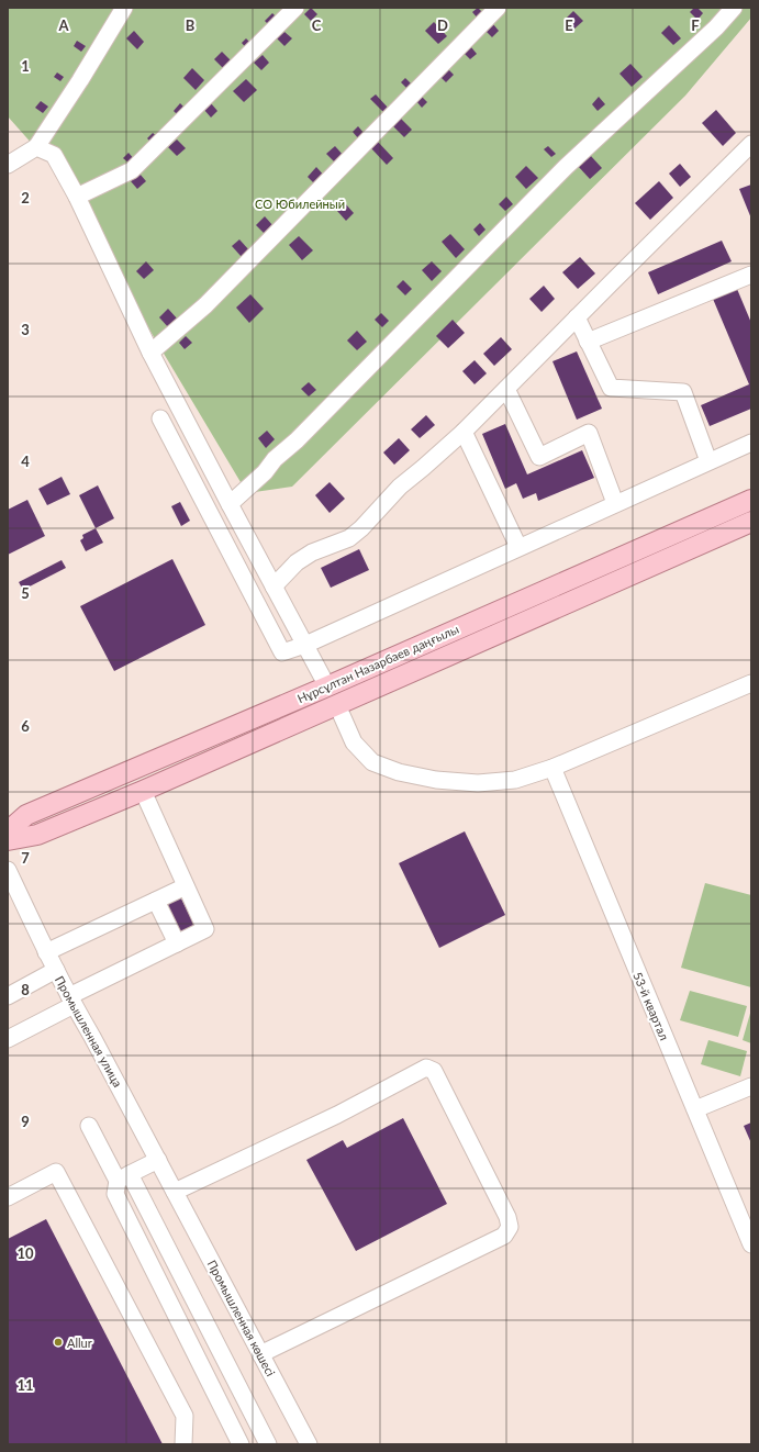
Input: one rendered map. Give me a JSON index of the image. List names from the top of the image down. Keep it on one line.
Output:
{"streets":{"main road":["Нұрсұлтан Назарбаев даңғылы"],"street":["53-й квартал","Промышленная улица","Промышленная көшесі"]},"crossings":[["Промышленная улица","Промышленная көшесі"]],"parks":["СО Юбилейный"],"places":["Allur"],"grid":{"columns":["A","B","C","D","E","F"],"rows":["1","2","3","4","5","6","7","8","9","10","11"]}}
